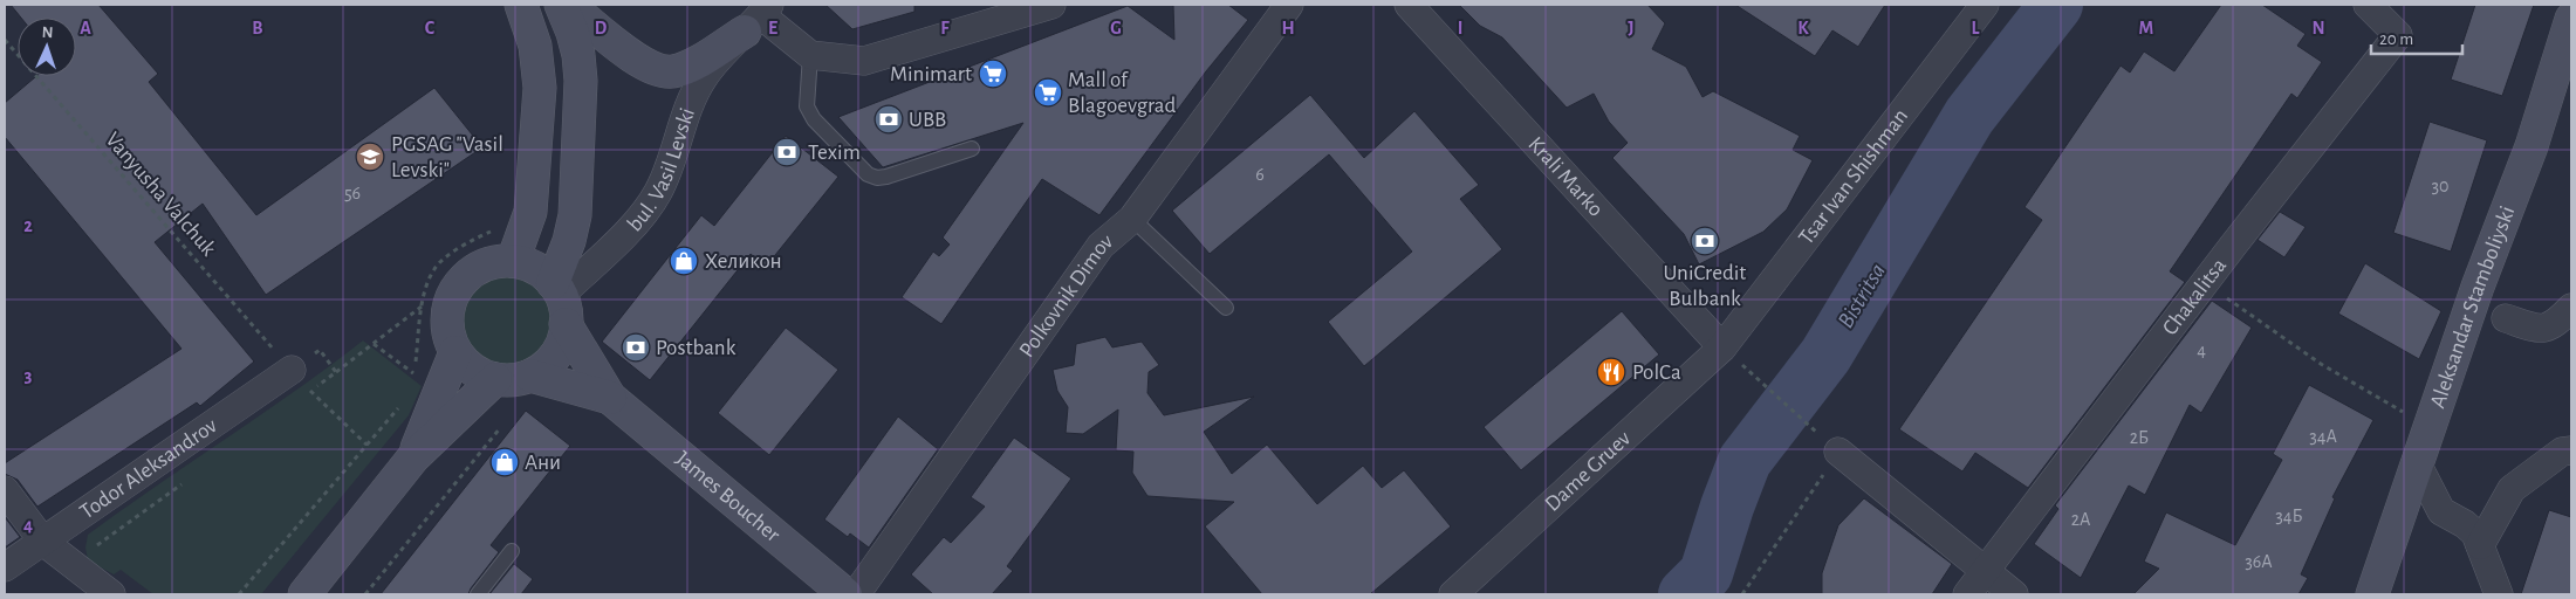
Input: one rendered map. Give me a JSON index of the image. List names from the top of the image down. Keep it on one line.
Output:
{"streets":{"street":["bul. Vasil Levski","Krali Marko","Tsar Ivan Shishman","Polkovnik Dimov","Chakalitsa","Aleksandar Stamboliyski","Todor Aleksandrov","Dame Gruev","James Boucher"],"path":["Vanyusha Valchuk"]},"crossings":[["Krali Marko","Tsar Ivan Shishman"],["Krali Marko","Dame Gruev"],["Tsar Ivan Shishman","Dame Gruev"],["Vanyusha Valchuk","Todor Aleksandrov"]],"water":["Bistritsa"],"places":{"supermarket":["Minimart","Mall of Blagoevgrad"],"bank":["UBB","Texim","UniCredit Bulbank","Postbank"],"school or university":["PGSAG \"Vasil Levski\""],"shop":["Хеликон","Ани"],"restaurant":["PolCa"]},"house_numbers":["6","30","56","4","34А","2Б","34Б","2А","36А"],"scale_bar":"20 m","north":"top","grid":{"columns":["A","B","C","D","E","F","G","H","I","J","K","L","M","N"],"rows":["2","3","4"]}}
